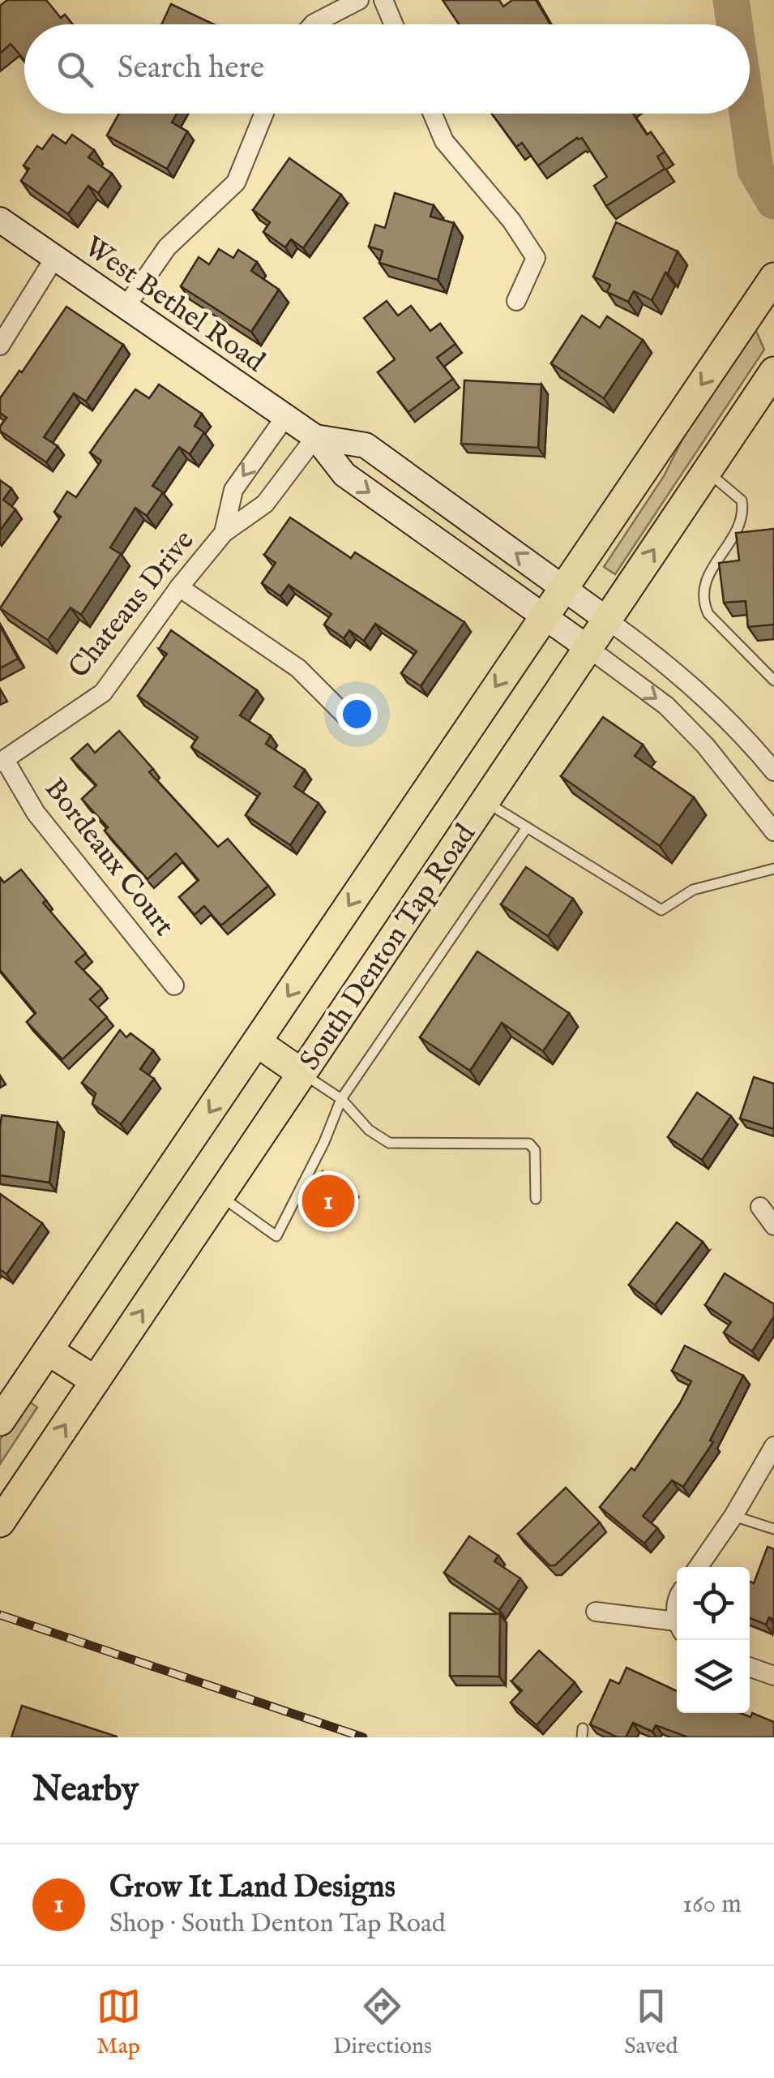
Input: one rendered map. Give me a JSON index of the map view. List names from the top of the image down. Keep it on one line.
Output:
{"streets":{"main road":["West Bethel Road","South Denton Tap Road"],"street":["Chateaus Drive","Bordeaux Court"]},"crossings":[["West Bethel Road","Chateaus Drive"],["West Bethel Road","South Denton Tap Road"],["Chateaus Drive","Bordeaux Court"]],"page":{"search":"Search here","pins":"1","heading":"Nearby","list":[{"mark":"1","name":"Grow It Land Designs","note":"Shop · South Denton Tap Road","value":"160 m"}],"nav":["Map","Directions","Saved"]}}
